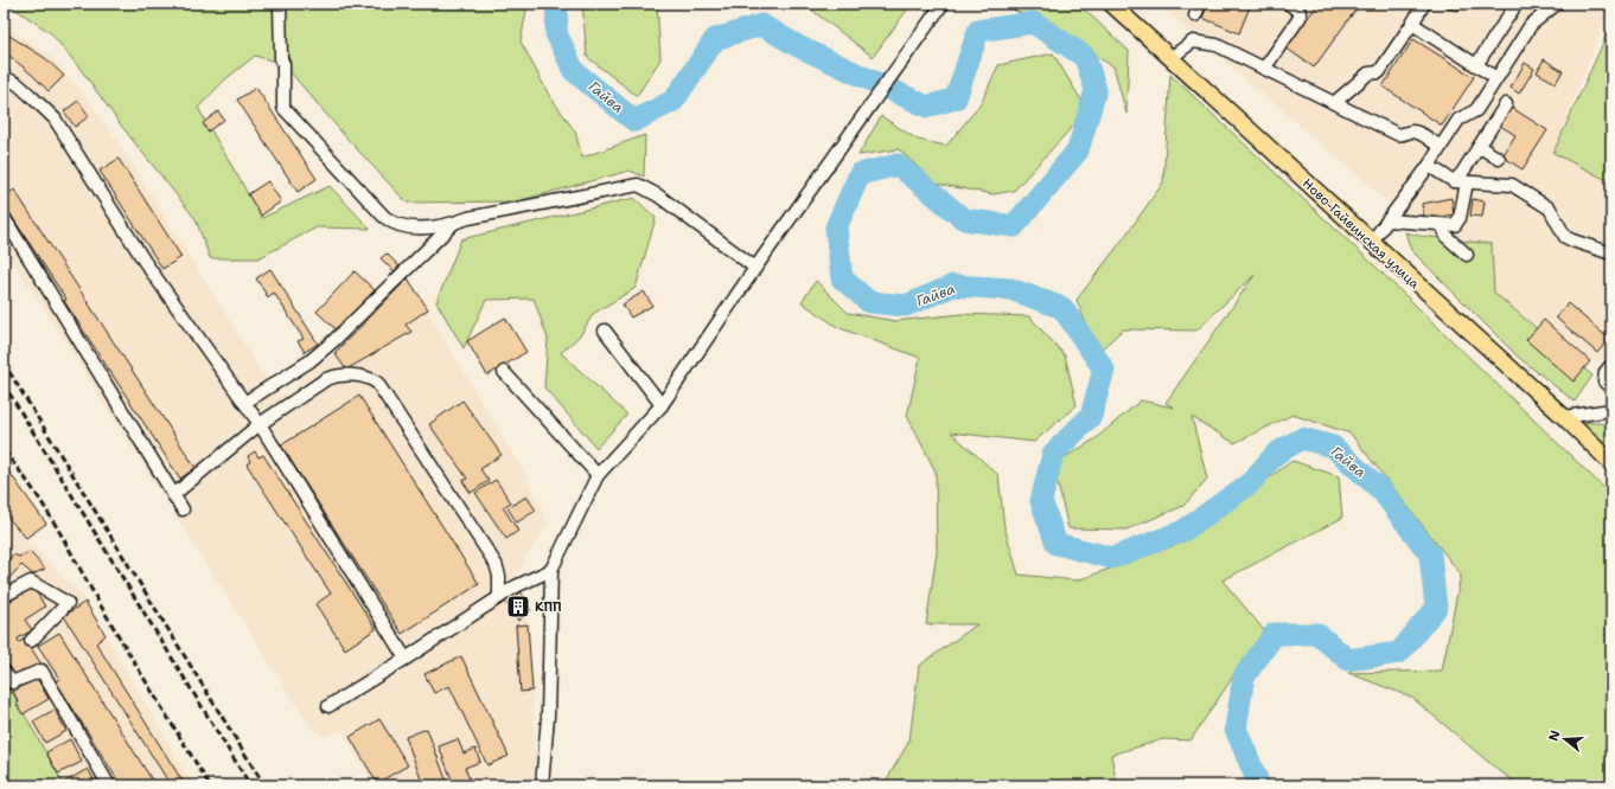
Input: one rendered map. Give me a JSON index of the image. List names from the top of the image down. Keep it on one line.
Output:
{"streets":{"main road":["Ново-Гайвинская улица"]},"water":["Гайва"],"places":{"building":["КПП"]},"north":"left"}
